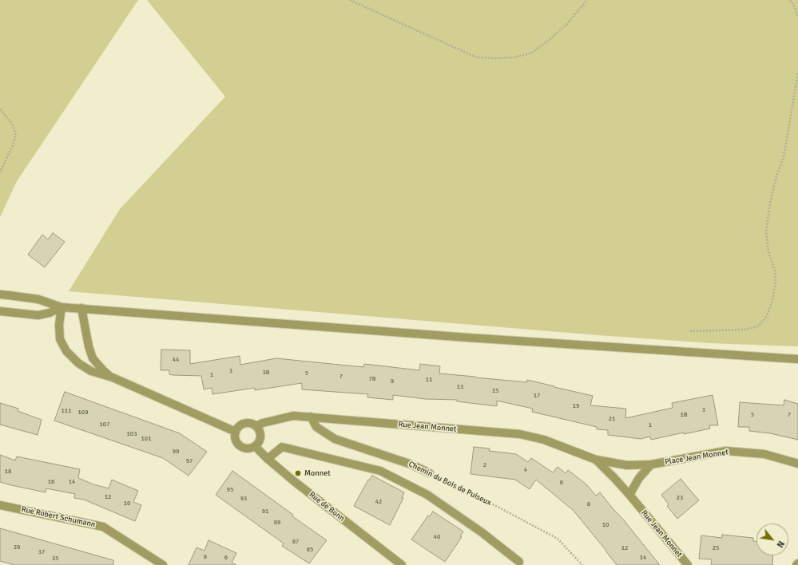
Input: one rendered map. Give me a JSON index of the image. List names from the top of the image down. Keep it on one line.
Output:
{"streets":{"street":["Rue Jean Monnet","Place Jean Monnet","Chemin du Bois de Puiseux","Rue de Bonn","Rue Robert Schumann"]},"crossings":[["Rue Jean Monnet","Place Jean Monnet"],["Rue Jean Monnet","Chemin du Bois de Puiseux"],["Rue Jean Monnet","Rue de Bonn"]],"places":["Monnet"],"house_numbers":["44","3","3B","5","1","7","7B","11","9","13","15","17","19","3","111","109","1B","5","7","21","107","1","103","101","99","97","2","4","18","16","14","6","95","12","23","93","42","10","8","91","89","10","40","87","39","12","25","85","37","8","6","14","35"],"north":"bottom right"}
